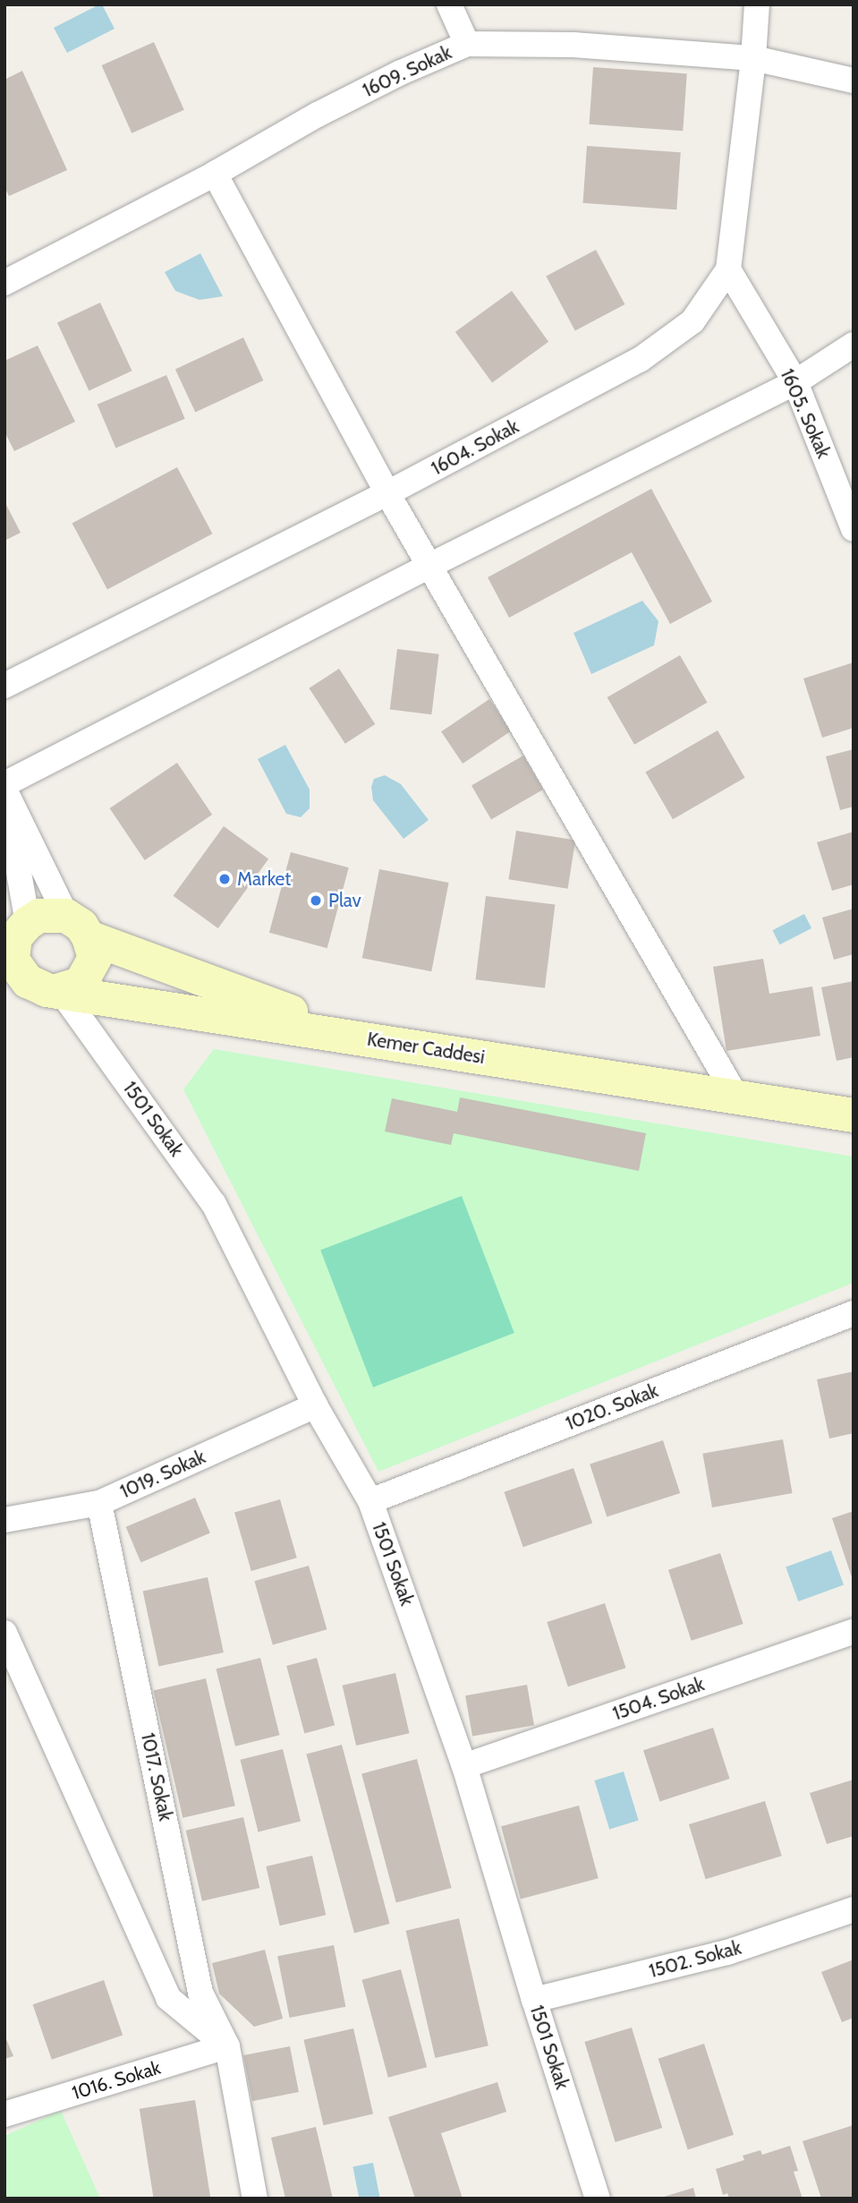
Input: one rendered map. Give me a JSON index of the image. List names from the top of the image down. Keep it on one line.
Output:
{"streets":{"street":["1609. Sokak","1605. Sokak","1604. Sokak","Kemer Caddesi","1501 Sokak","1020. Sokak","1019. Sokak","1504. Sokak","1017. Sokak","1502. Sokak","1016. Sokak"]},"crossings":[["1609. Sokak","1604. Sokak"],["1605. Sokak","1604. Sokak"],["Kemer Caddesi","1501 Sokak"],["1501 Sokak","1020. Sokak"],["1501 Sokak","1019. Sokak"],["1501 Sokak","1504. Sokak"],["1501 Sokak","1502. Sokak"],["1019. Sokak","1017. Sokak"],["1017. Sokak","1016. Sokak"]],"places":["Market","Plav"]}
